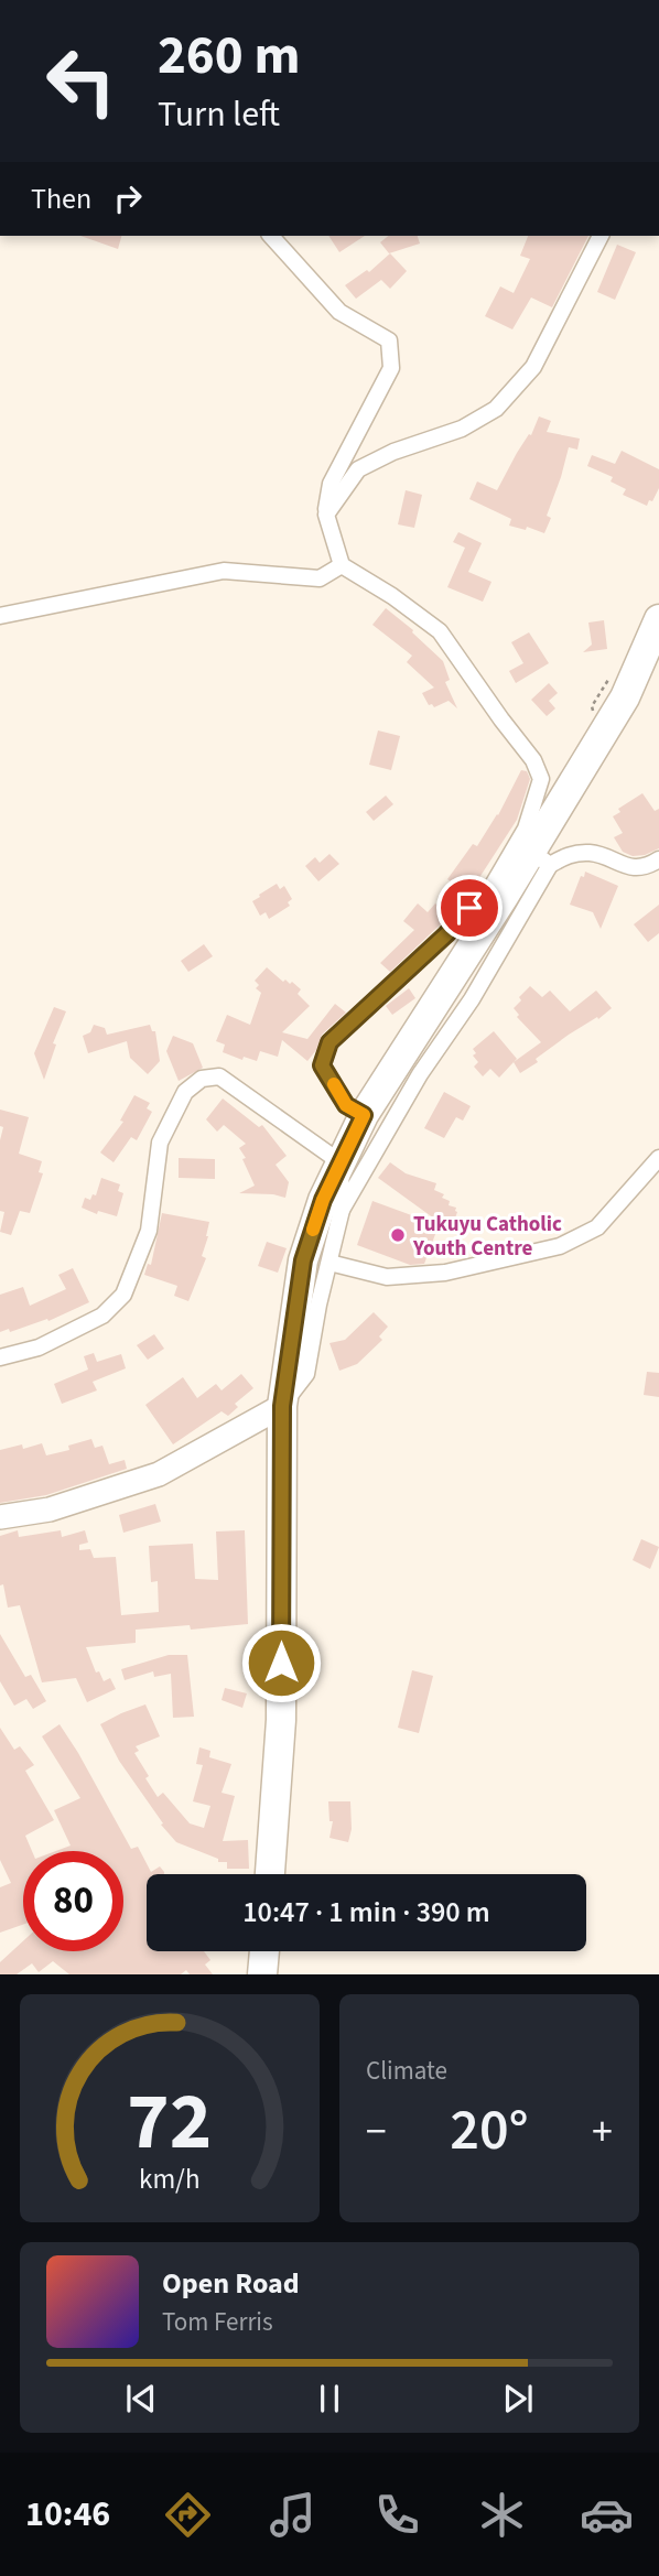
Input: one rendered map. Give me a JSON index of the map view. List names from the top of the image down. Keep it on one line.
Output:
{"places":["Tukuyu Catholic Youth Centre"],"page":{"turn":["260 m","Turn left"],"then":"Then","limit":"80","trip":"10:47 · 1 min · 390 m","tile":"Climate","heat":["−","20°","+"],"song":["Open Road","Tom Ferris"],"tabs":"10:46","gauge":["72","km/h"]}}
